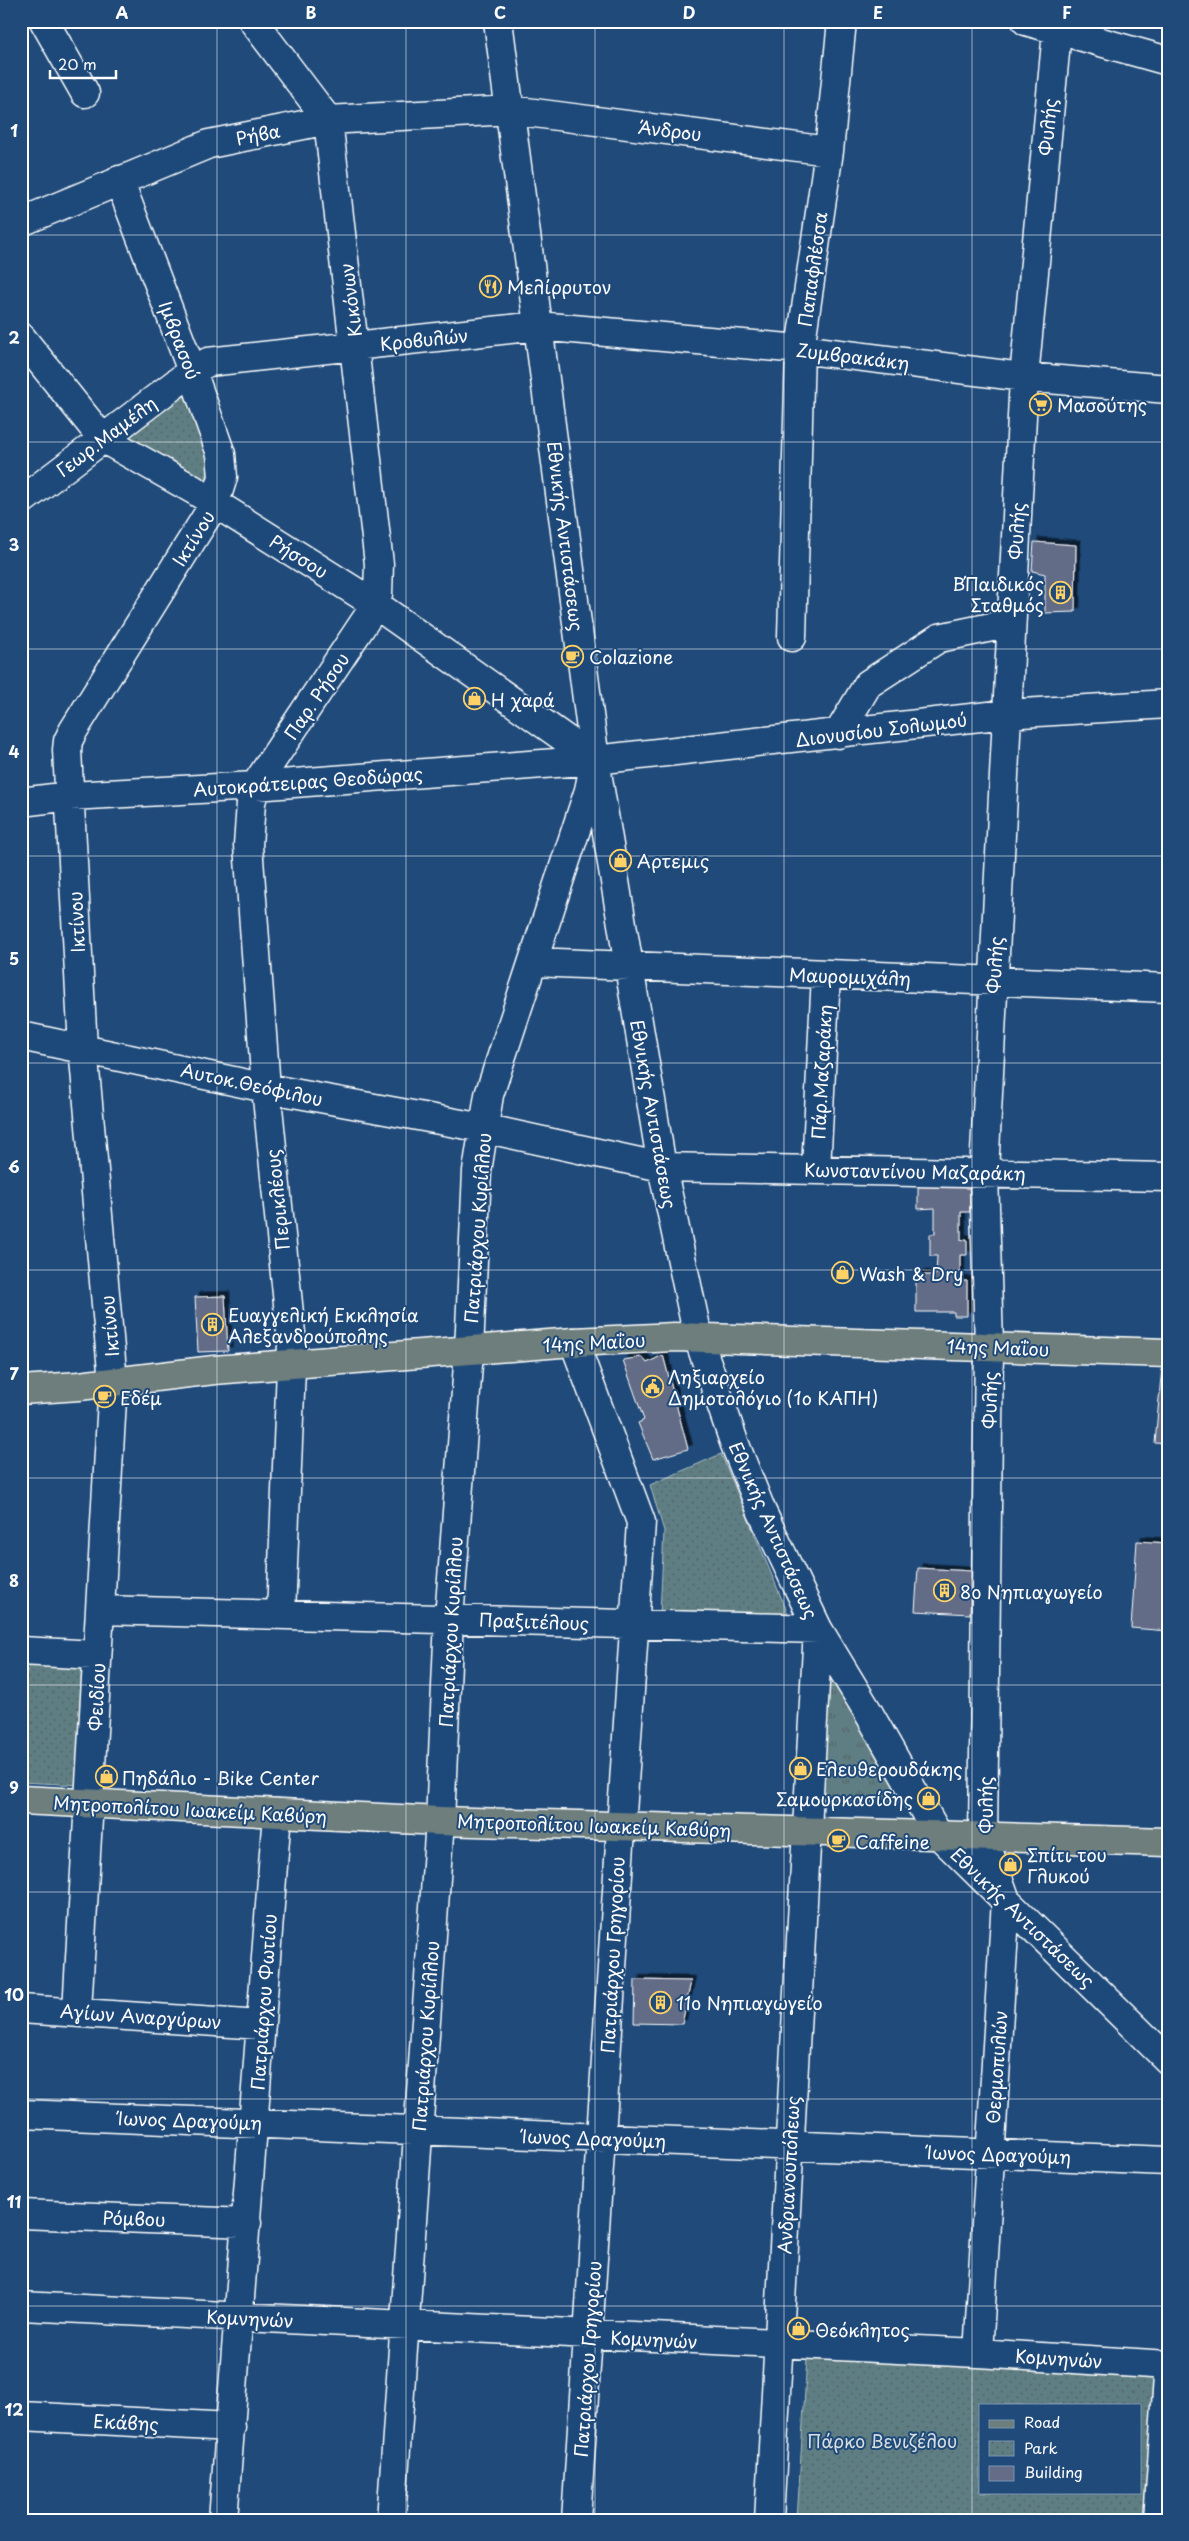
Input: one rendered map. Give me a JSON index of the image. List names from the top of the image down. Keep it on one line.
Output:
{"streets":{"main road":["14ης Μαΐου","Μητροπολίτου Ιωακείμ Καβύρη"],"street":["Φυλής","Άνδρου","Ρήβα","Παπαφλέσσα","Κικόνων","Κροβυλών","Ιμβρασού","Ζυμβρακάκη","Γεωρ.Μαμέλη","Εθνικής Αντιστάσεως","Ικτίνου","Ρήσσου","Παρ. Ρήσου","Διονυσίου Σολωμού","Αυτοκράτειρας Θεοδώρας","Μαυρομιχάλη","Πάρ.Μαζαράκη","Αυτοκ.Θεόφιλου","Κωνσταντίνου Μαζαράκη","Περικλέους","Πατριάρχου Κυρίλλου","Πραξιτέλους","Φειδίου","Πατριάρχου Γρηγορίου","Πατριάρχου Φωτίου","Αγίων Αναργύρων","Θερμοπυλών","Ίωνος Δραγούμη","Ανδριανουπόλεως","Ρόμβου","Κομνηνών","Εκάβης"]},"crossings":[["Φυλής","Ζυμβρακάκη"],["Φυλής","Εθνικής Αντιστάσεως"],["Φυλής","Διονυσίου Σολωμού"],["Φυλής","Μαυρομιχάλη"],["Φυλής","Κωνσταντίνου Μαζαράκη"],["Φυλής","14ης Μαΐου"],["Φυλής","Μητροπολίτου Ιωακείμ Καβύρη"],["Φυλής","Θερμοπυλών"],["Άνδρου","Ρήβα"],["Άνδρου","Παπαφλέσσα"],["Άνδρου","Εθνικής Αντιστάσεως"],["Ρήβα","Κικόνων"],["Ρήβα","Ιμβρασού"],["Ρήβα","Εθνικής Αντιστάσεως"],["Παπαφλέσσα","Ζυμβρακάκη"],["Κικόνων","Κροβυλών"],["Κικόνων","Ρήσσου"],["Κικόνων","Παρ. Ρήσου"],["Κροβυλών","Ιμβρασού"],["Κροβυλών","Ζυμβρακάκη"],["Κροβυλών","Γεωρ.Μαμέλη"],["Κροβυλών","Εθνικής Αντιστάσεως"],["Ιμβρασού","Γεωρ.Μαμέλη"],["Ιμβρασού","Ικτίνου"],["Ιμβρασού","Ρήσσου"],["Ζυμβρακάκη","Εθνικής Αντιστάσεως"],["Γεωρ.Μαμέλη","Ρήσσου"],["Εθνικής Αντιστάσεως","Ρήσσου"],["Εθνικής Αντιστάσεως","Διονυσίου Σολωμού"],["Εθνικής Αντιστάσεως","Αυτοκράτειρας Θεοδώρας"],["Εθνικής Αντιστάσεως","Μαυρομιχάλη"],["Εθνικής Αντιστάσεως","Αυτοκ.Θεόφιλου"],["Εθνικής Αντιστάσεως","Κωνσταντίνου Μαζαράκη"],["Εθνικής Αντιστάσεως","Πατριάρχου Κυρίλλου"],["Εθνικής Αντιστάσεως","14ης Μαΐου"],["Εθνικής Αντιστάσεως","Πραξιτέλους"],["Εθνικής Αντιστάσεως","Μητροπολίτου Ιωακείμ Καβύρη"],["Εθνικής Αντιστάσεως","Θερμοπυλών"],["Εθνικής Αντιστάσεως","Ανδριανουπόλεως"],["Ικτίνου","Ρήσσου"],["Ικτίνου","Αυτοκράτειρας Θεοδώρας"],["Ικτίνου","Αυτοκ.Θεόφιλου"],["Ικτίνου","14ης Μαΐου"],["Ικτίνου","Φειδίου"],["Ρήσσου","Παρ. Ρήσου"],["Ρήσσου","Διονυσίου Σολωμού"],["Ρήσσου","Αυτοκράτειρας Θεοδώρας"],["Ρήσσου","Πατριάρχου Κυρίλλου"],["Παρ. Ρήσου","Αυτοκράτειρας Θεοδώρας"],["Παρ. Ρήσου","Περικλέους"],["Διονυσίου Σολωμού","Αυτοκράτειρας Θεοδώρας"],["Διονυσίου Σολωμού","Πατριάρχου Κυρίλλου"],["Αυτοκράτειρας Θεοδώρας","Περικλέους"],["Αυτοκράτειρας Θεοδώρας","Πατριάρχου Κυρίλλου"],["Μαυρομιχάλη","Πάρ.Μαζαράκη"],["Μαυρομιχάλη","Πατριάρχου Κυρίλλου"],["Πάρ.Μαζαράκη","Κωνσταντίνου Μαζαράκη"],["Αυτοκ.Θεόφιλου","Κωνσταντίνου Μαζαράκη"],["Αυτοκ.Θεόφιλου","Περικλέους"],["Αυτοκ.Θεόφιλου","Πατριάρχου Κυρίλλου"],["Περικλέους","14ης Μαΐου"],["Περικλέους","Πραξιτέλους"],["Πατριάρχου Κυρίλλου","14ης Μαΐου"],["Πατριάρχου Κυρίλλου","Πραξιτέλους"],["Πατριάρχου Κυρίλλου","Μητροπολίτου Ιωακείμ Καβύρη"],["Πατριάρχου Κυρίλλου","Ίωνος Δραγούμη"],["Πατριάρχου Κυρίλλου","Κομνηνών"],["14ης Μαΐου","Φειδίου"],["14ης Μαΐου","Πατριάρχου Γρηγορίου"],["Πραξιτέλους","Φειδίου"],["Πραξιτέλους","Πατριάρχου Γρηγορίου"],["Πραξιτέλους","Ανδριανουπόλεως"],["Φειδίου","Μητροπολίτου Ιωακείμ Καβύρη"],["Φειδίου","Αγίων Αναργύρων"],["Μητροπολίτου Ιωακείμ Καβύρη","Πατριάρχου Γρηγορίου"],["Μητροπολίτου Ιωακείμ Καβύρη","Πατριάρχου Φωτίου"],["Μητροπολίτου Ιωακείμ Καβύρη","Ανδριανουπόλεως"],["Πατριάρχου Γρηγορίου","Ίωνος Δραγούμη"],["Πατριάρχου Γρηγορίου","Κομνηνών"],["Πατριάρχου Φωτίου","Αγίων Αναργύρων"],["Πατριάρχου Φωτίου","Ίωνος Δραγούμη"],["Πατριάρχου Φωτίου","Ρόμβου"],["Πατριάρχου Φωτίου","Κομνηνών"],["Πατριάρχου Φωτίου","Εκάβης"],["Θερμοπυλών","Ίωνος Δραγούμη"],["Θερμοπυλών","Κομνηνών"],["Ίωνος Δραγούμη","Ανδριανουπόλεως"],["Ανδριανουπόλεως","Κομνηνών"]],"parks":["Πάρκο Βενιζέλου"],"places":{"restaurant":["Μελίρρυτον"],"supermarket":["Μασούτης"],"building":["Β΄Παιδικός Σταθμός","Ευαγγελική Εκκλησία Αλεξανδρούπολης","8ο Νηπιαγωγείο","11ο Νηπιαγωγείο"],"cafe":["Colazione","Εδέμ","Caffeine"],"shop":["Η χαρά","Αρτεμις","Wash & Dry","Ελευθερουδάκης","Πηδάλιo - Bike Center","Σαμουρκασίδης","Σπίτι του Γλυκού","Θεόκλητος"],"public building":["Ληξιαρχείο Δημοτολόγιο (1ο ΚΑΠΗ)"]},"legend":["Road","Park","Building"],"scale_bar":"20 m","grid":{"columns":["A","B","C","D","E","F"],"rows":["1","2","3","4","5","6","7","8","9","10","11","12"]}}
